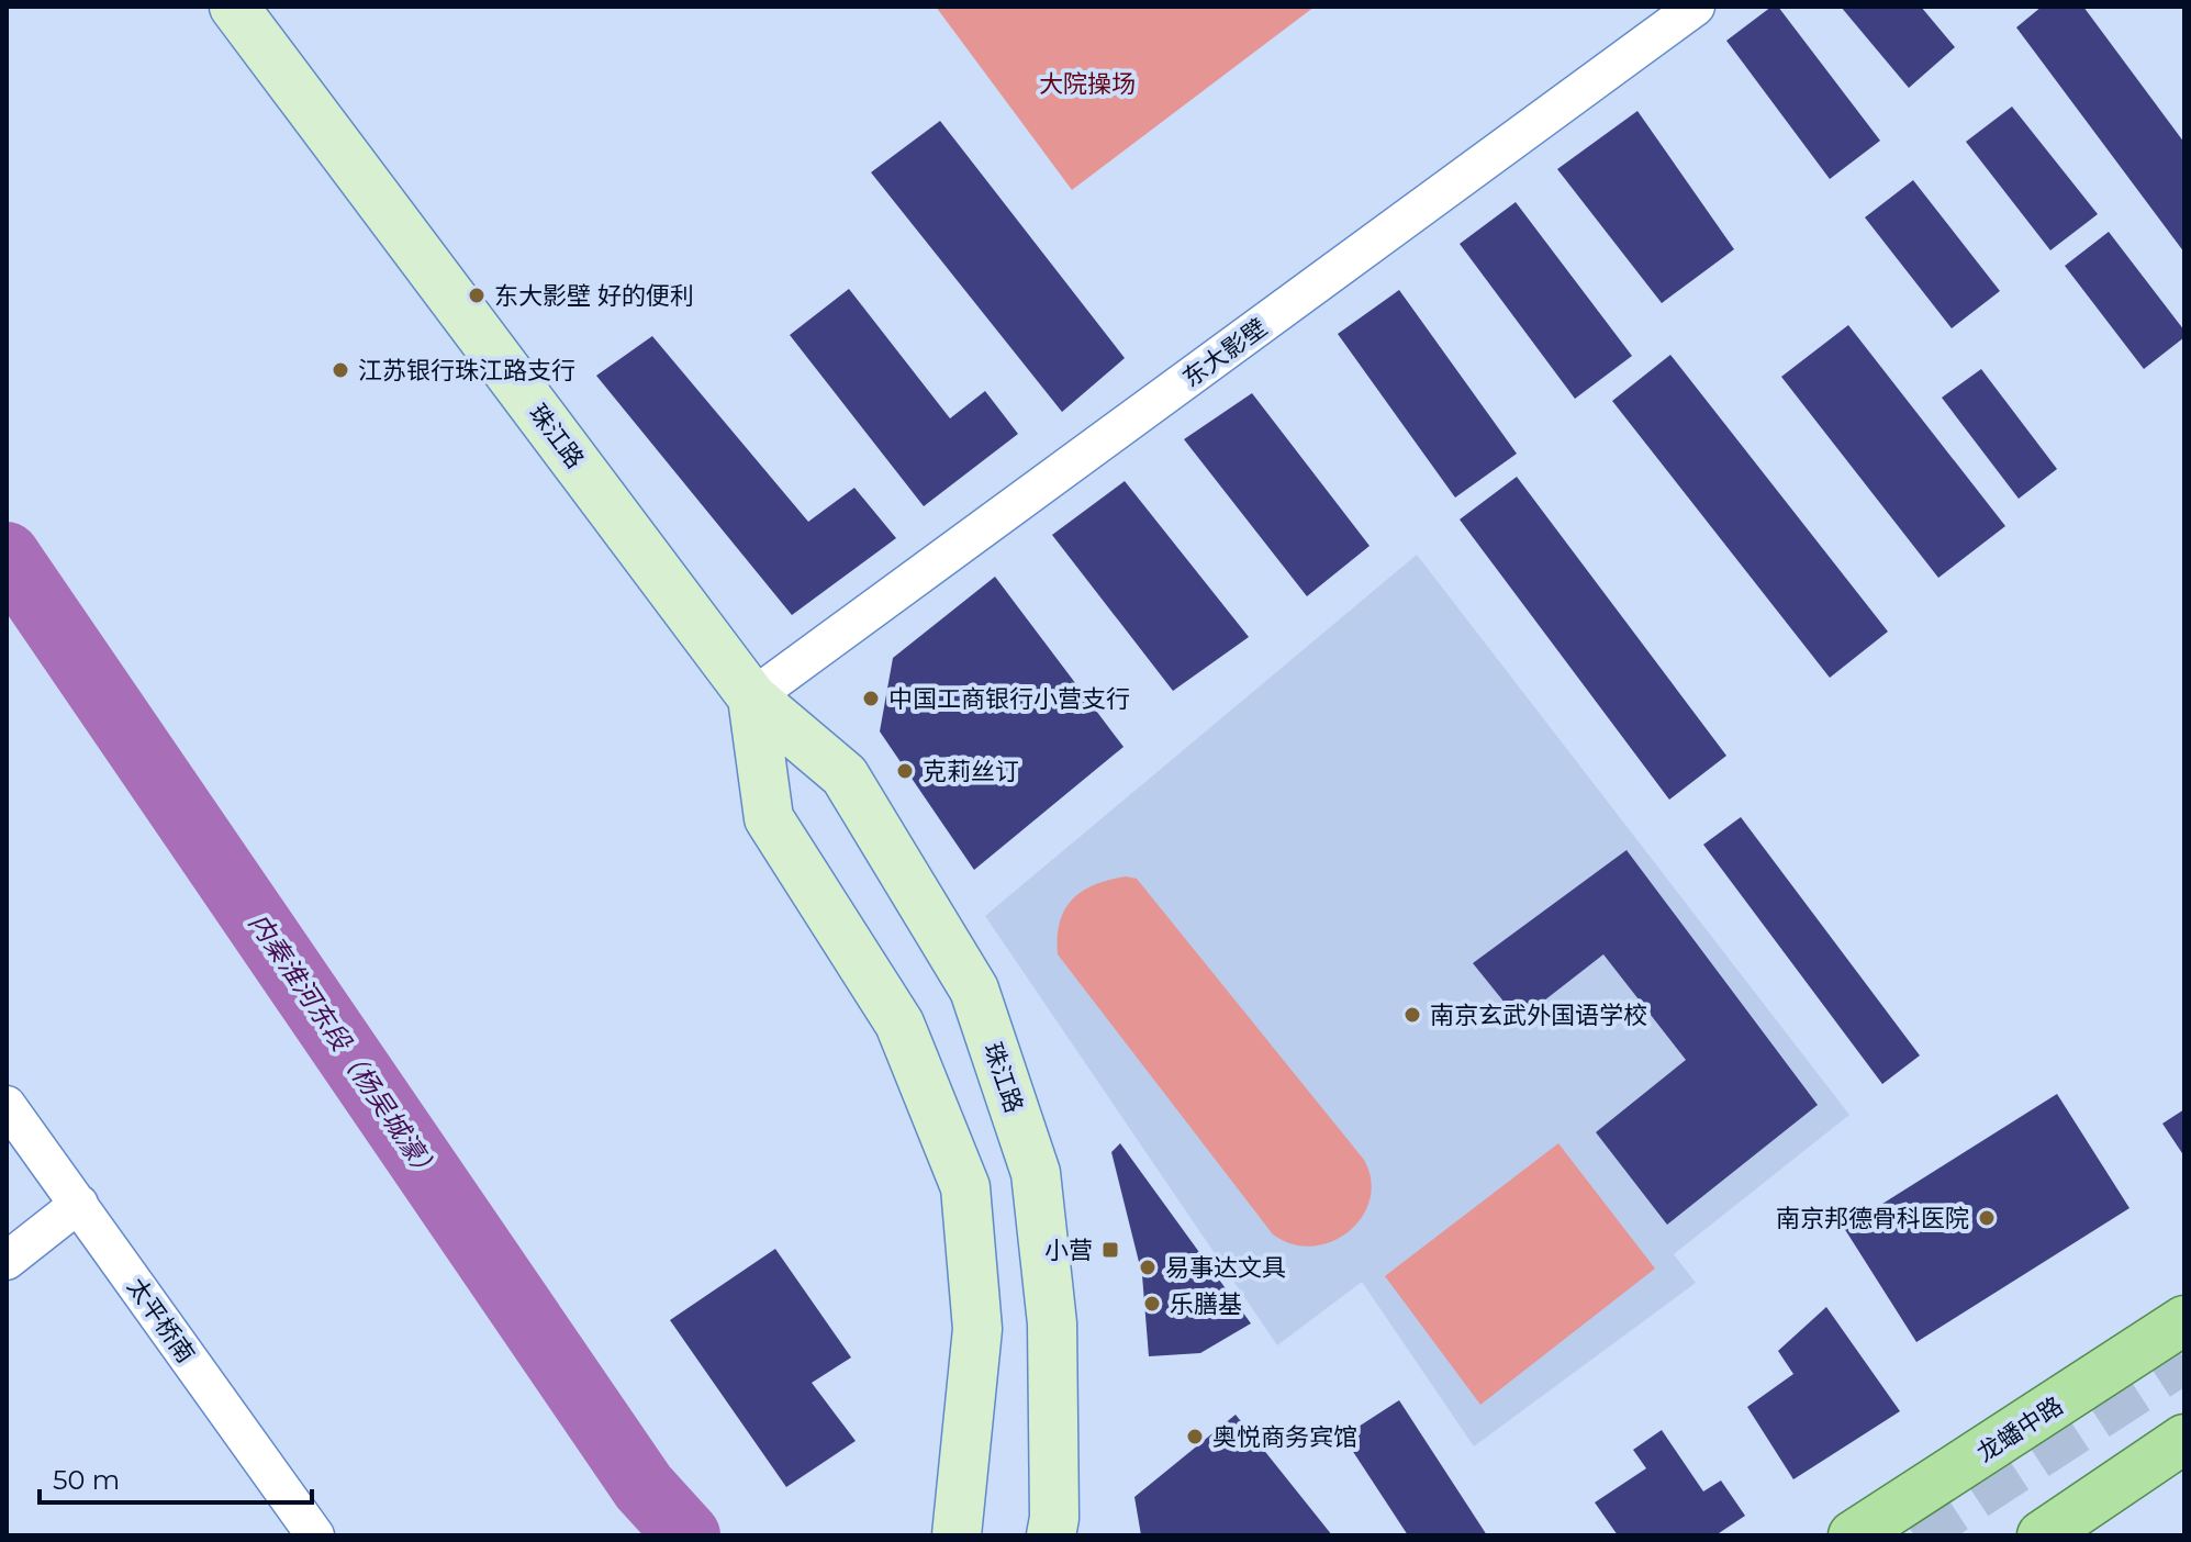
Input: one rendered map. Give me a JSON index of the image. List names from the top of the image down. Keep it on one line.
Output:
{"streets":{"main road":["珠江路","龙蟠中路"],"street":["东大影壁","太平桥南"]},"crossings":[["东大影壁","珠江路"]],"water":["内秦淮河东段（杨吴城濠）"],"parks":["大院操场"],"places":{"other":["东大影壁 好的便利","江苏银行珠江路支行","中国工商银行小营支行","克莉丝订","南京玄武外国语学校","南京邦德骨科医院","易事达文具","乐膳基","奥悦商务宾馆"],"transit":["小营"]},"scale_bar":"50 m"}
